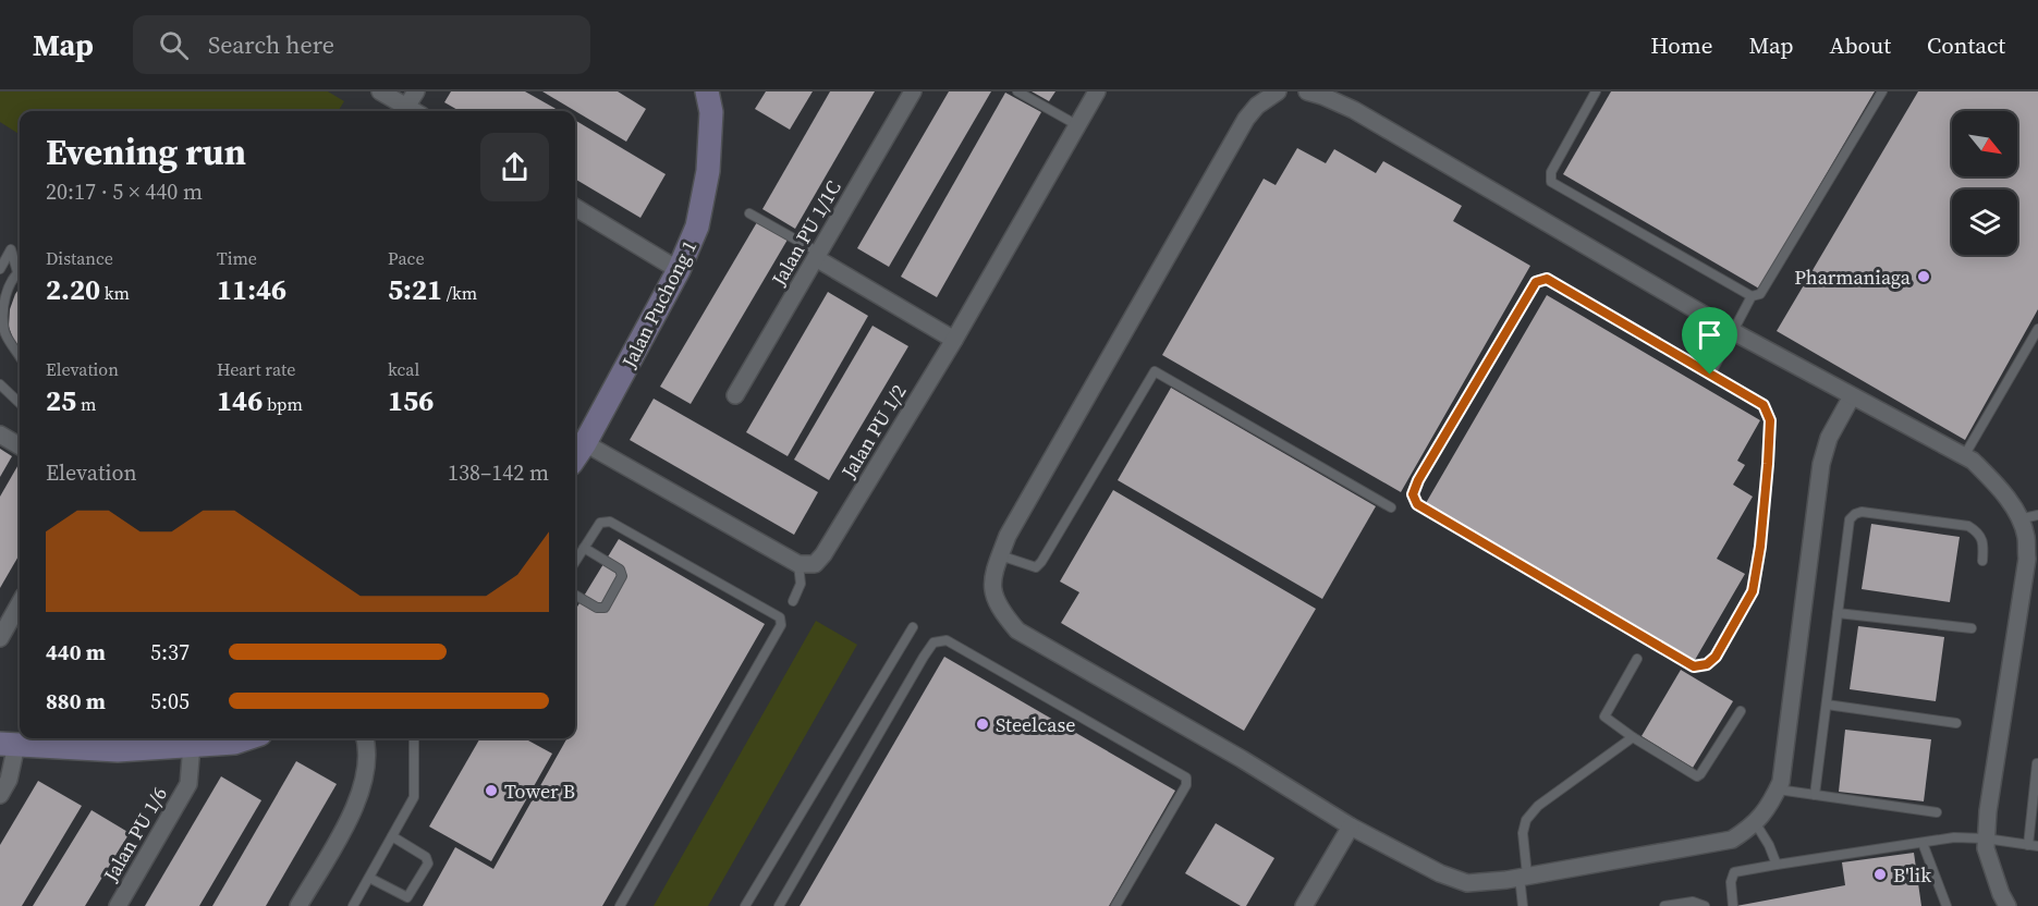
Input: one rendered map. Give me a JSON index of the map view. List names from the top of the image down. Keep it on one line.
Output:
{"streets":{"street":["Jalan PU 1/1C","Jalan Puchong 1","Jalan PU 1/2","Jalan PU 1/6"]},"places":["Pharmaniaga","Steelcase","Tower B","B'lik"],"north":"bottom right","page":{"header":"Map","search":"Search here","nav":["Home","Map","About","Contact"],"heading":["Evening run","20:17 · 5 × 440 m"],"stats":[["Distance","2.20 km"],["Time","11:46"],["Pace","5:21 /km"],["Elevation","25 m"],["Heart rate","146 bpm"],["kcal","156"]],"chart":["Elevation","138–142 m"],"list":[{"name":"440 m","note":"5:37"},{"name":"880 m","note":"5:05"}]}}
